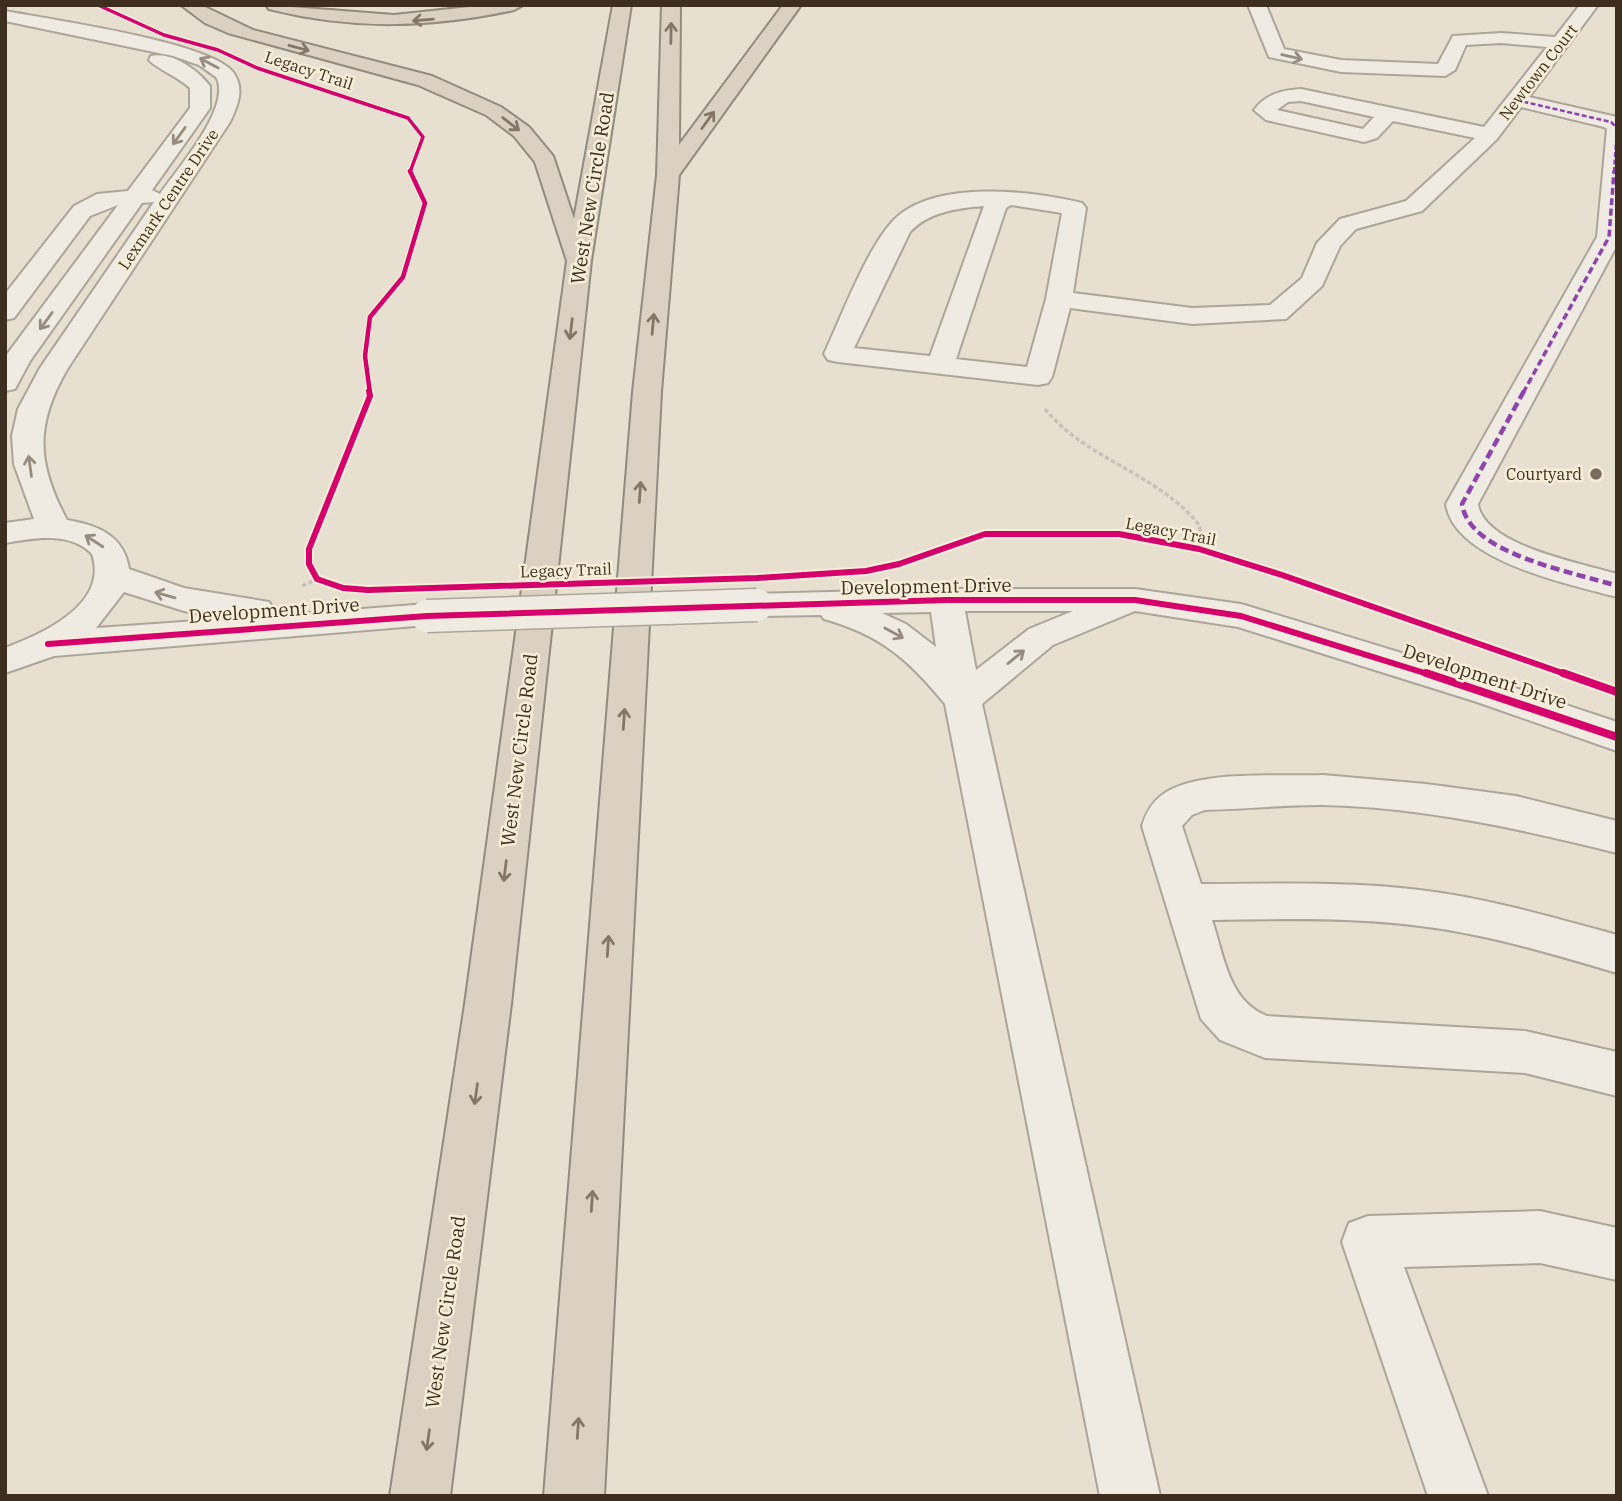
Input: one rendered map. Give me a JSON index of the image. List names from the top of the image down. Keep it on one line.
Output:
{"streets":{"highway":["West New Circle Road"],"street":["Newtown Court","Lexmark Centre Drive","Development Drive"],"cycle path":["Legacy Trail"]},"places":["Courtyard"]}
